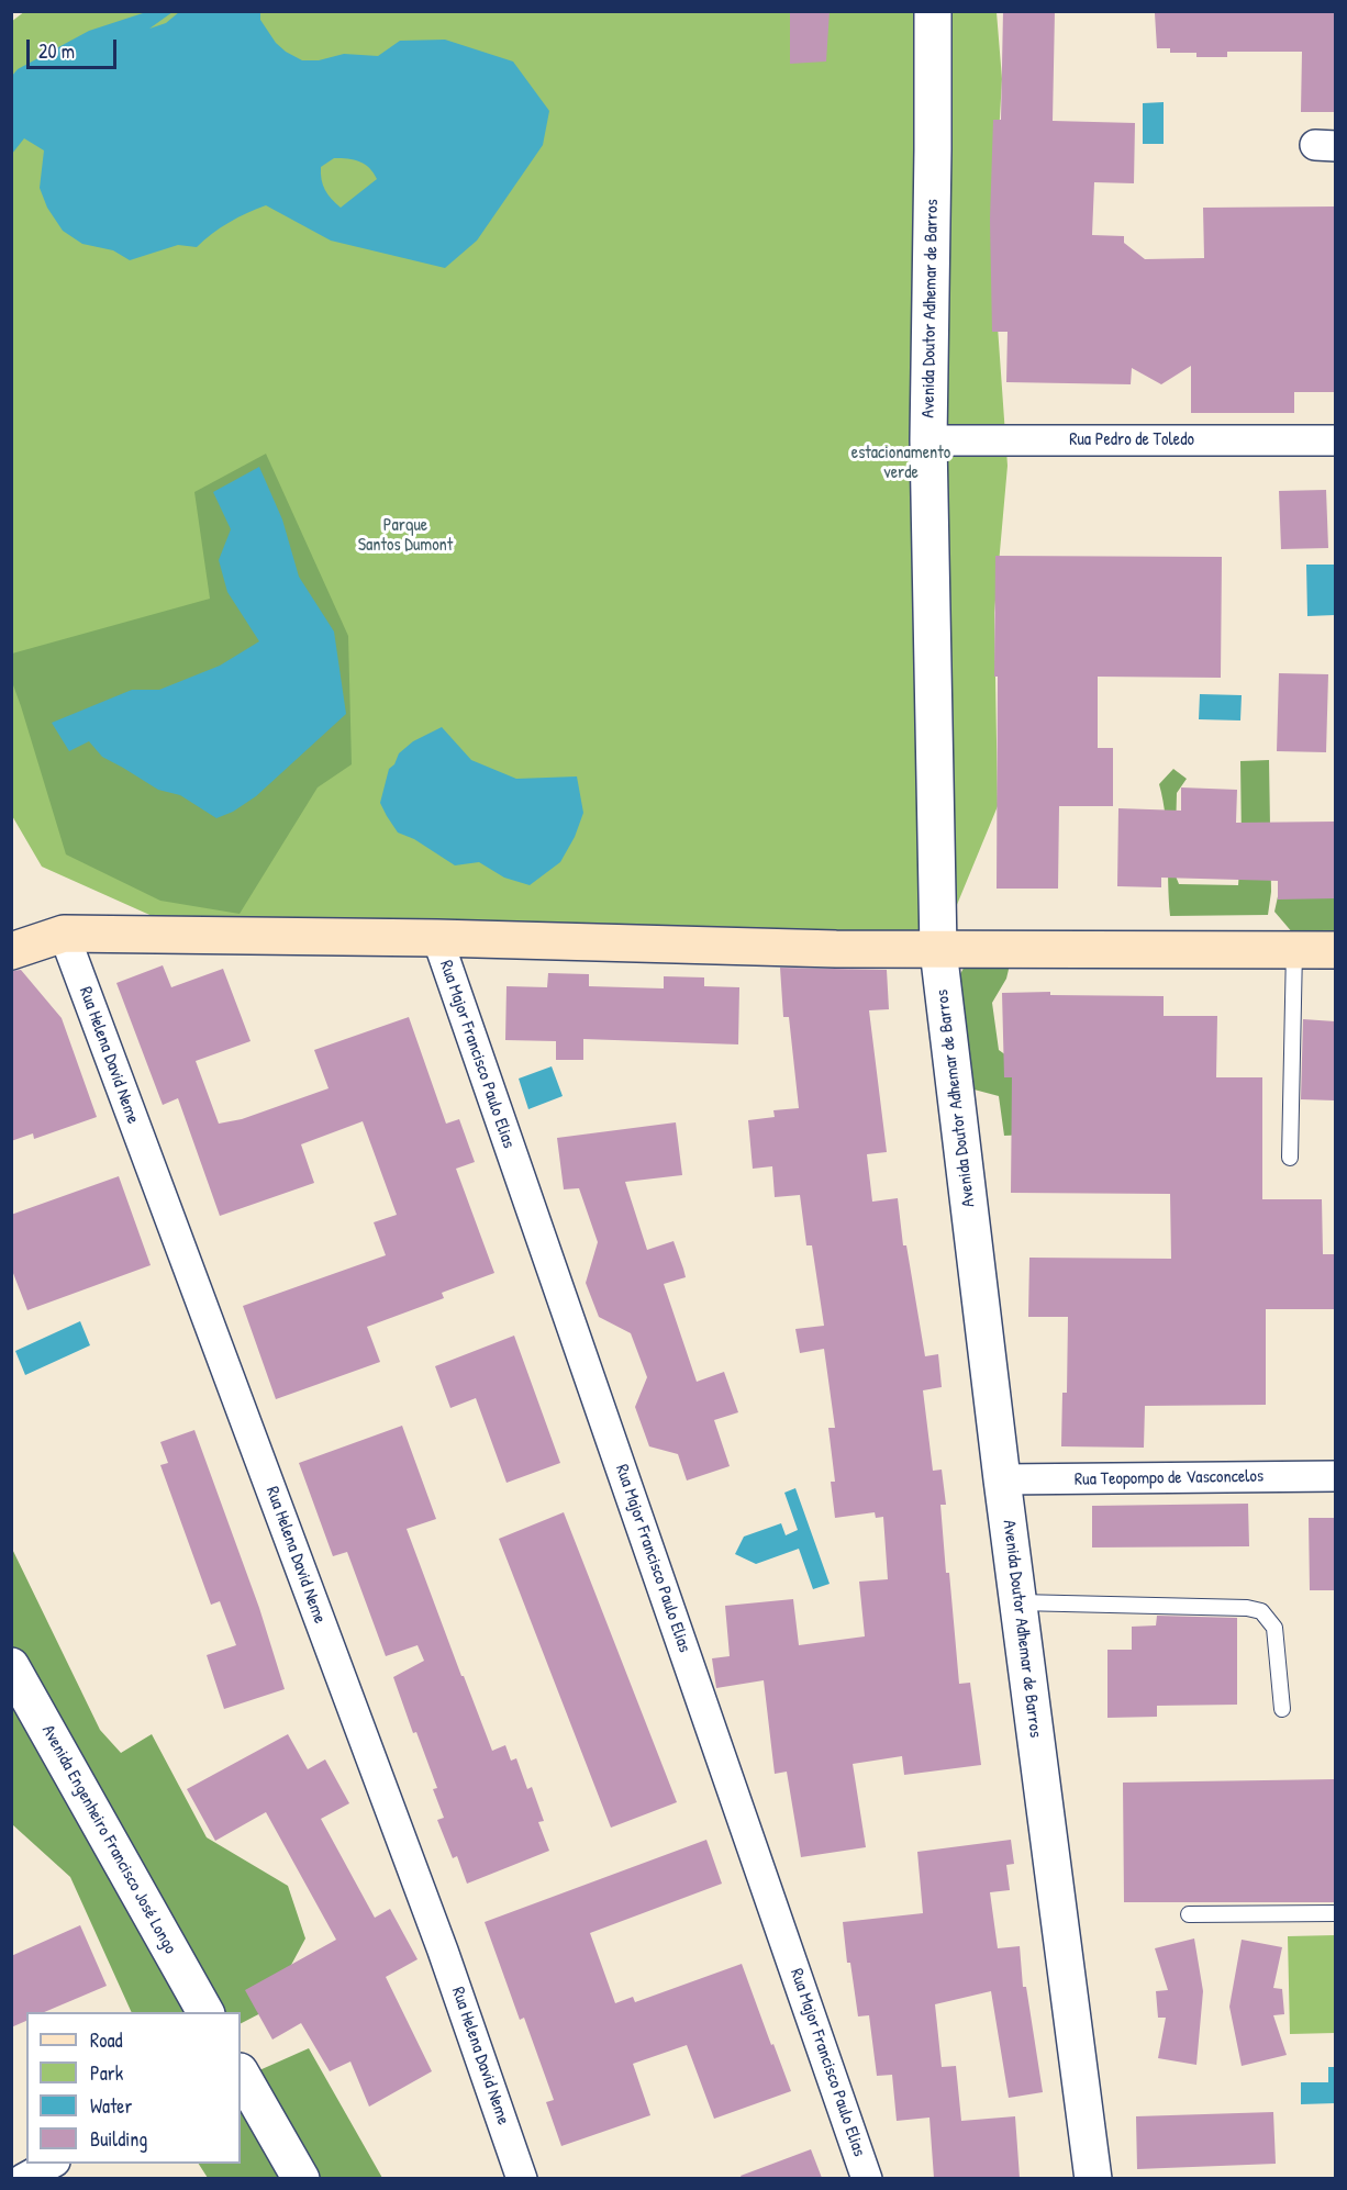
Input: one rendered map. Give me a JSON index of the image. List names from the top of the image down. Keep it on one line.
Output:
{"streets":{"street":["Avenida Doutor Adhemar de Barros","Rua Pedro de Toledo","Rua Major Francisco Paulo Elias","Rua Helena David Neme","Rua Teopompo de Vasconcelos","Avenida Engenheiro Francisco José Longo"]},"crossings":[["Avenida Doutor Adhemar de Barros","Rua Pedro de Toledo"],["Avenida Doutor Adhemar de Barros","Rua Teopompo de Vasconcelos"]],"parks":["estacionamento verde","Parque Santos Dumont"],"legend":["Road","Park","Water","Building"],"scale_bar":"20 m"}
